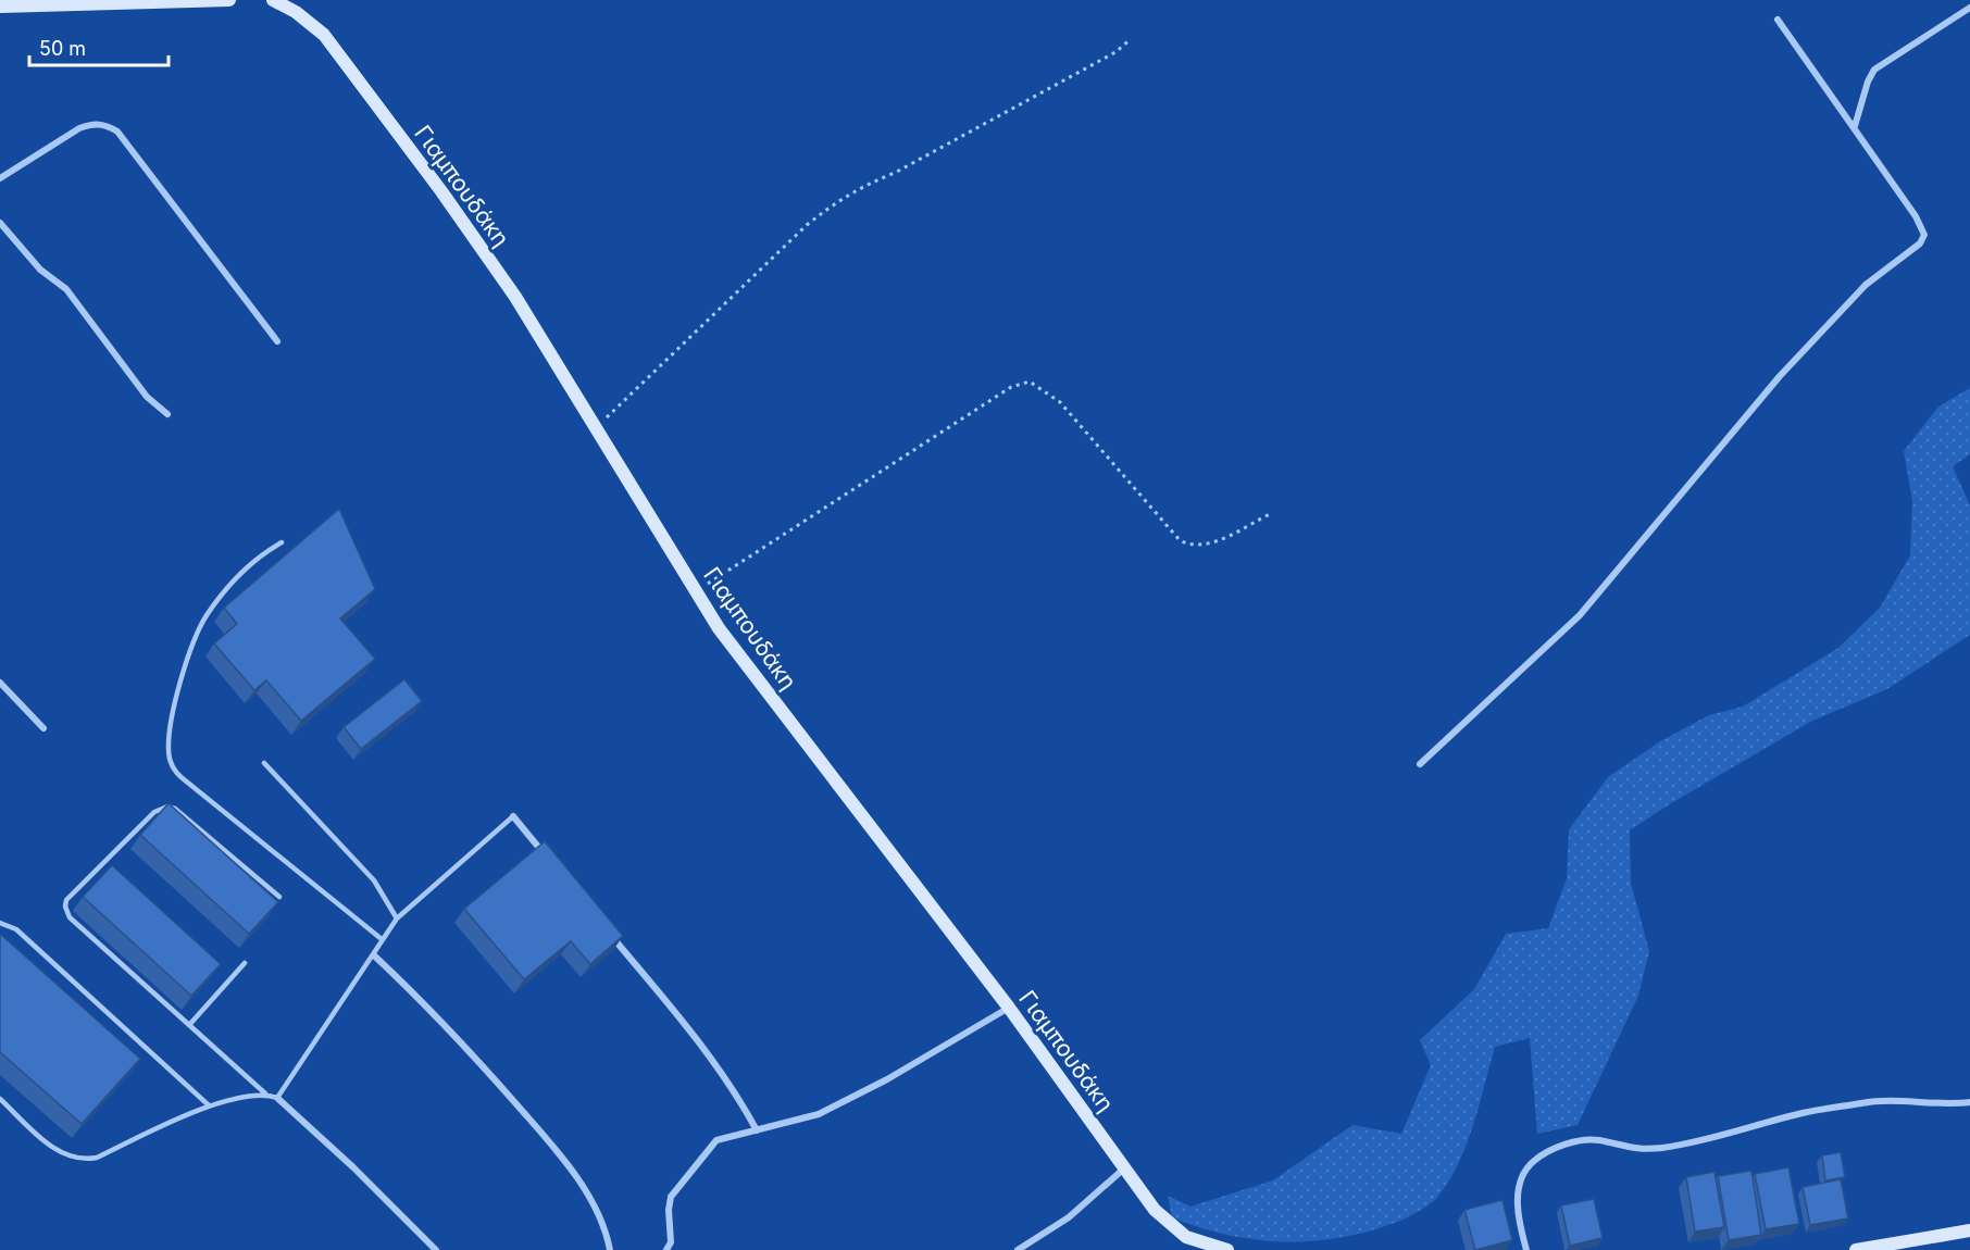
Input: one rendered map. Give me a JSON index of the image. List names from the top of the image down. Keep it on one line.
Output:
{"streets":{"main road":["Γιαμπουδάκη"]},"scale_bar":"50 m"}
